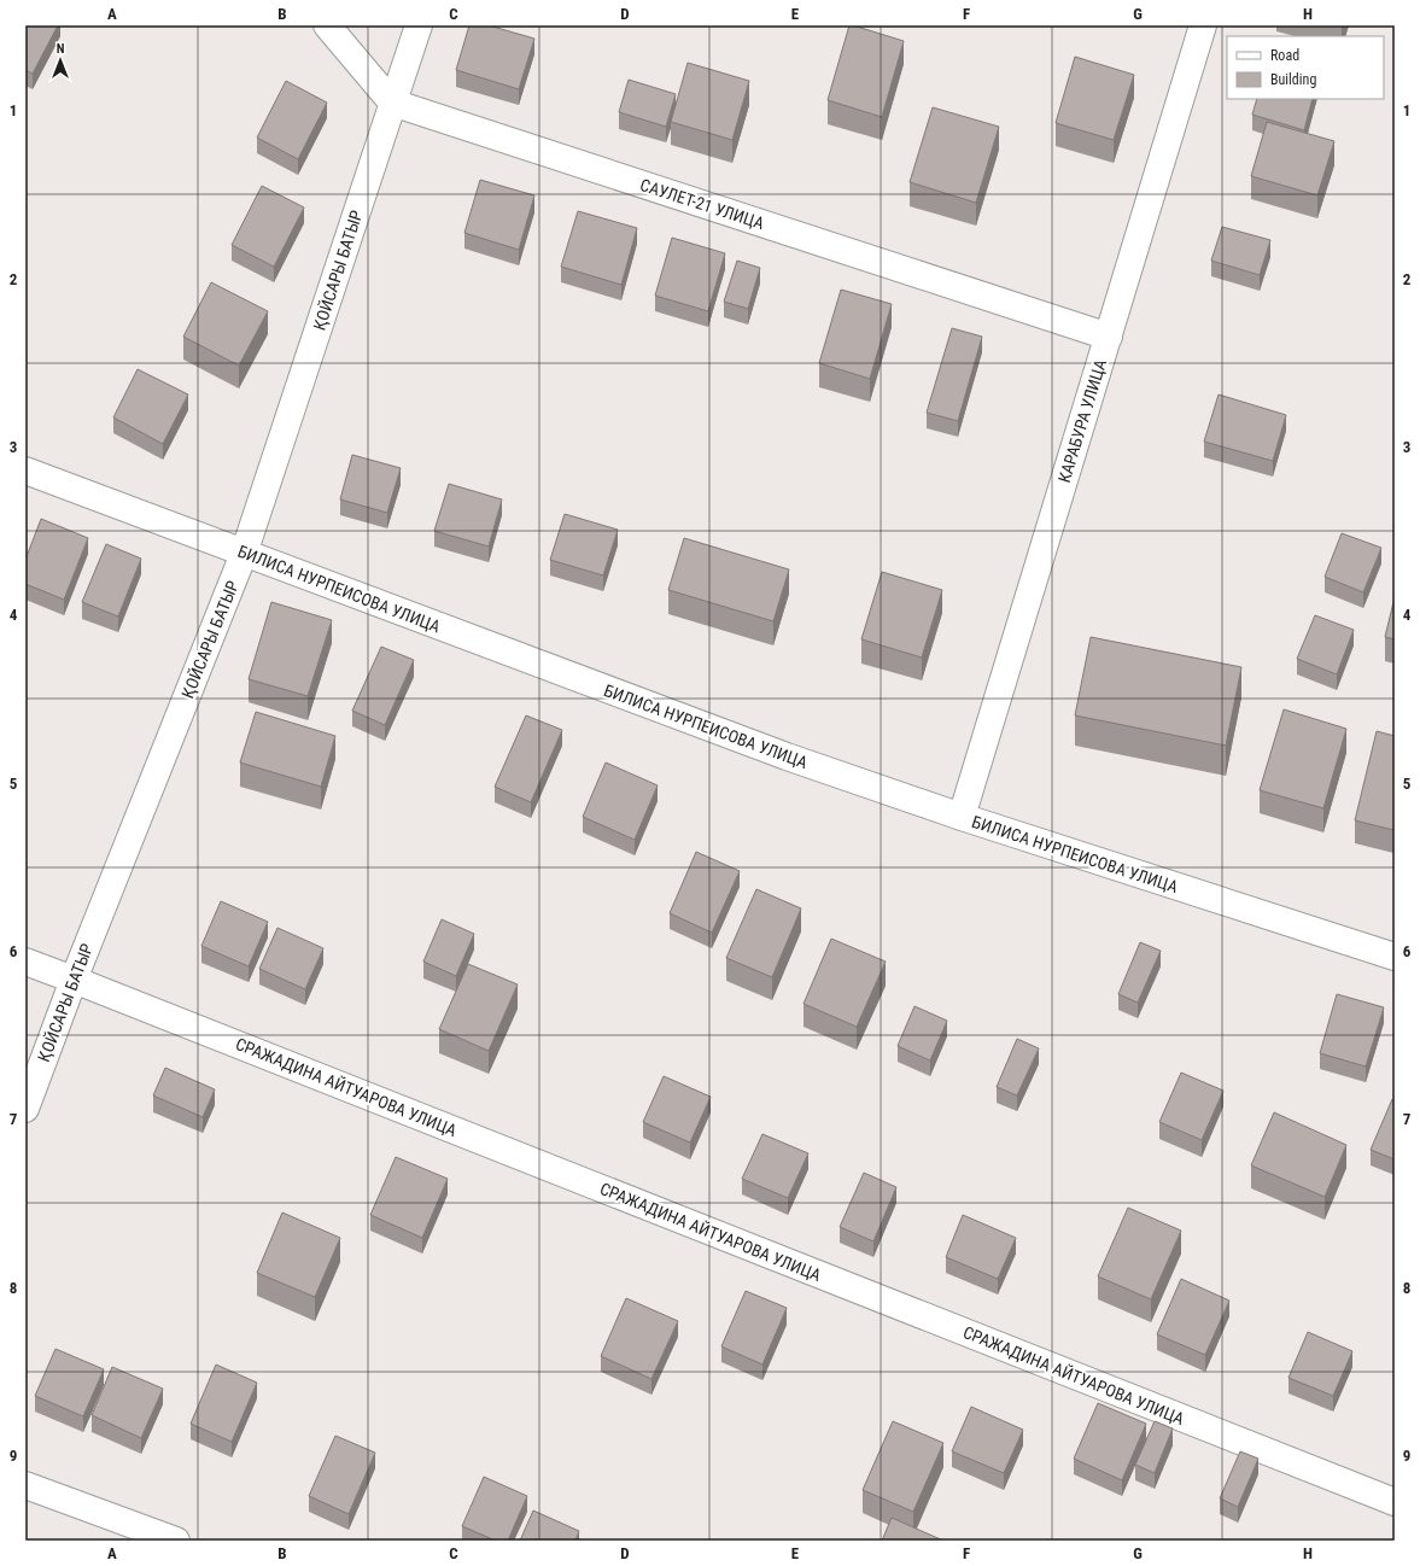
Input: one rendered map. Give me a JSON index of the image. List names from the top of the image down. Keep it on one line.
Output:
{"streets":{"street":["САУЛЕТ-21 УЛИЦА","ҚОЙСАРЫ БАТЫР","КАРАБУРА УЛИЦА","БИЛИСА НУРПЕИСОВА УЛИЦА","СРАЖАДИНА АЙТУАРОВА УЛИЦА"]},"crossings":[["САУЛЕТ-21 УЛИЦА","ҚОЙСАРЫ БАТЫР"],["САУЛЕТ-21 УЛИЦА","КАРАБУРА УЛИЦА"],["ҚОЙСАРЫ БАТЫР","БИЛИСА НУРПЕИСОВА УЛИЦА"],["ҚОЙСАРЫ БАТЫР","СРАЖАДИНА АЙТУАРОВА УЛИЦА"],["КАРАБУРА УЛИЦА","БИЛИСА НУРПЕИСОВА УЛИЦА"]],"legend":["Road","Building"],"north":"top","grid":{"columns":["A","B","C","D","E","F","G","H"],"rows":["1","2","3","4","5","6","7","8","9"]}}
